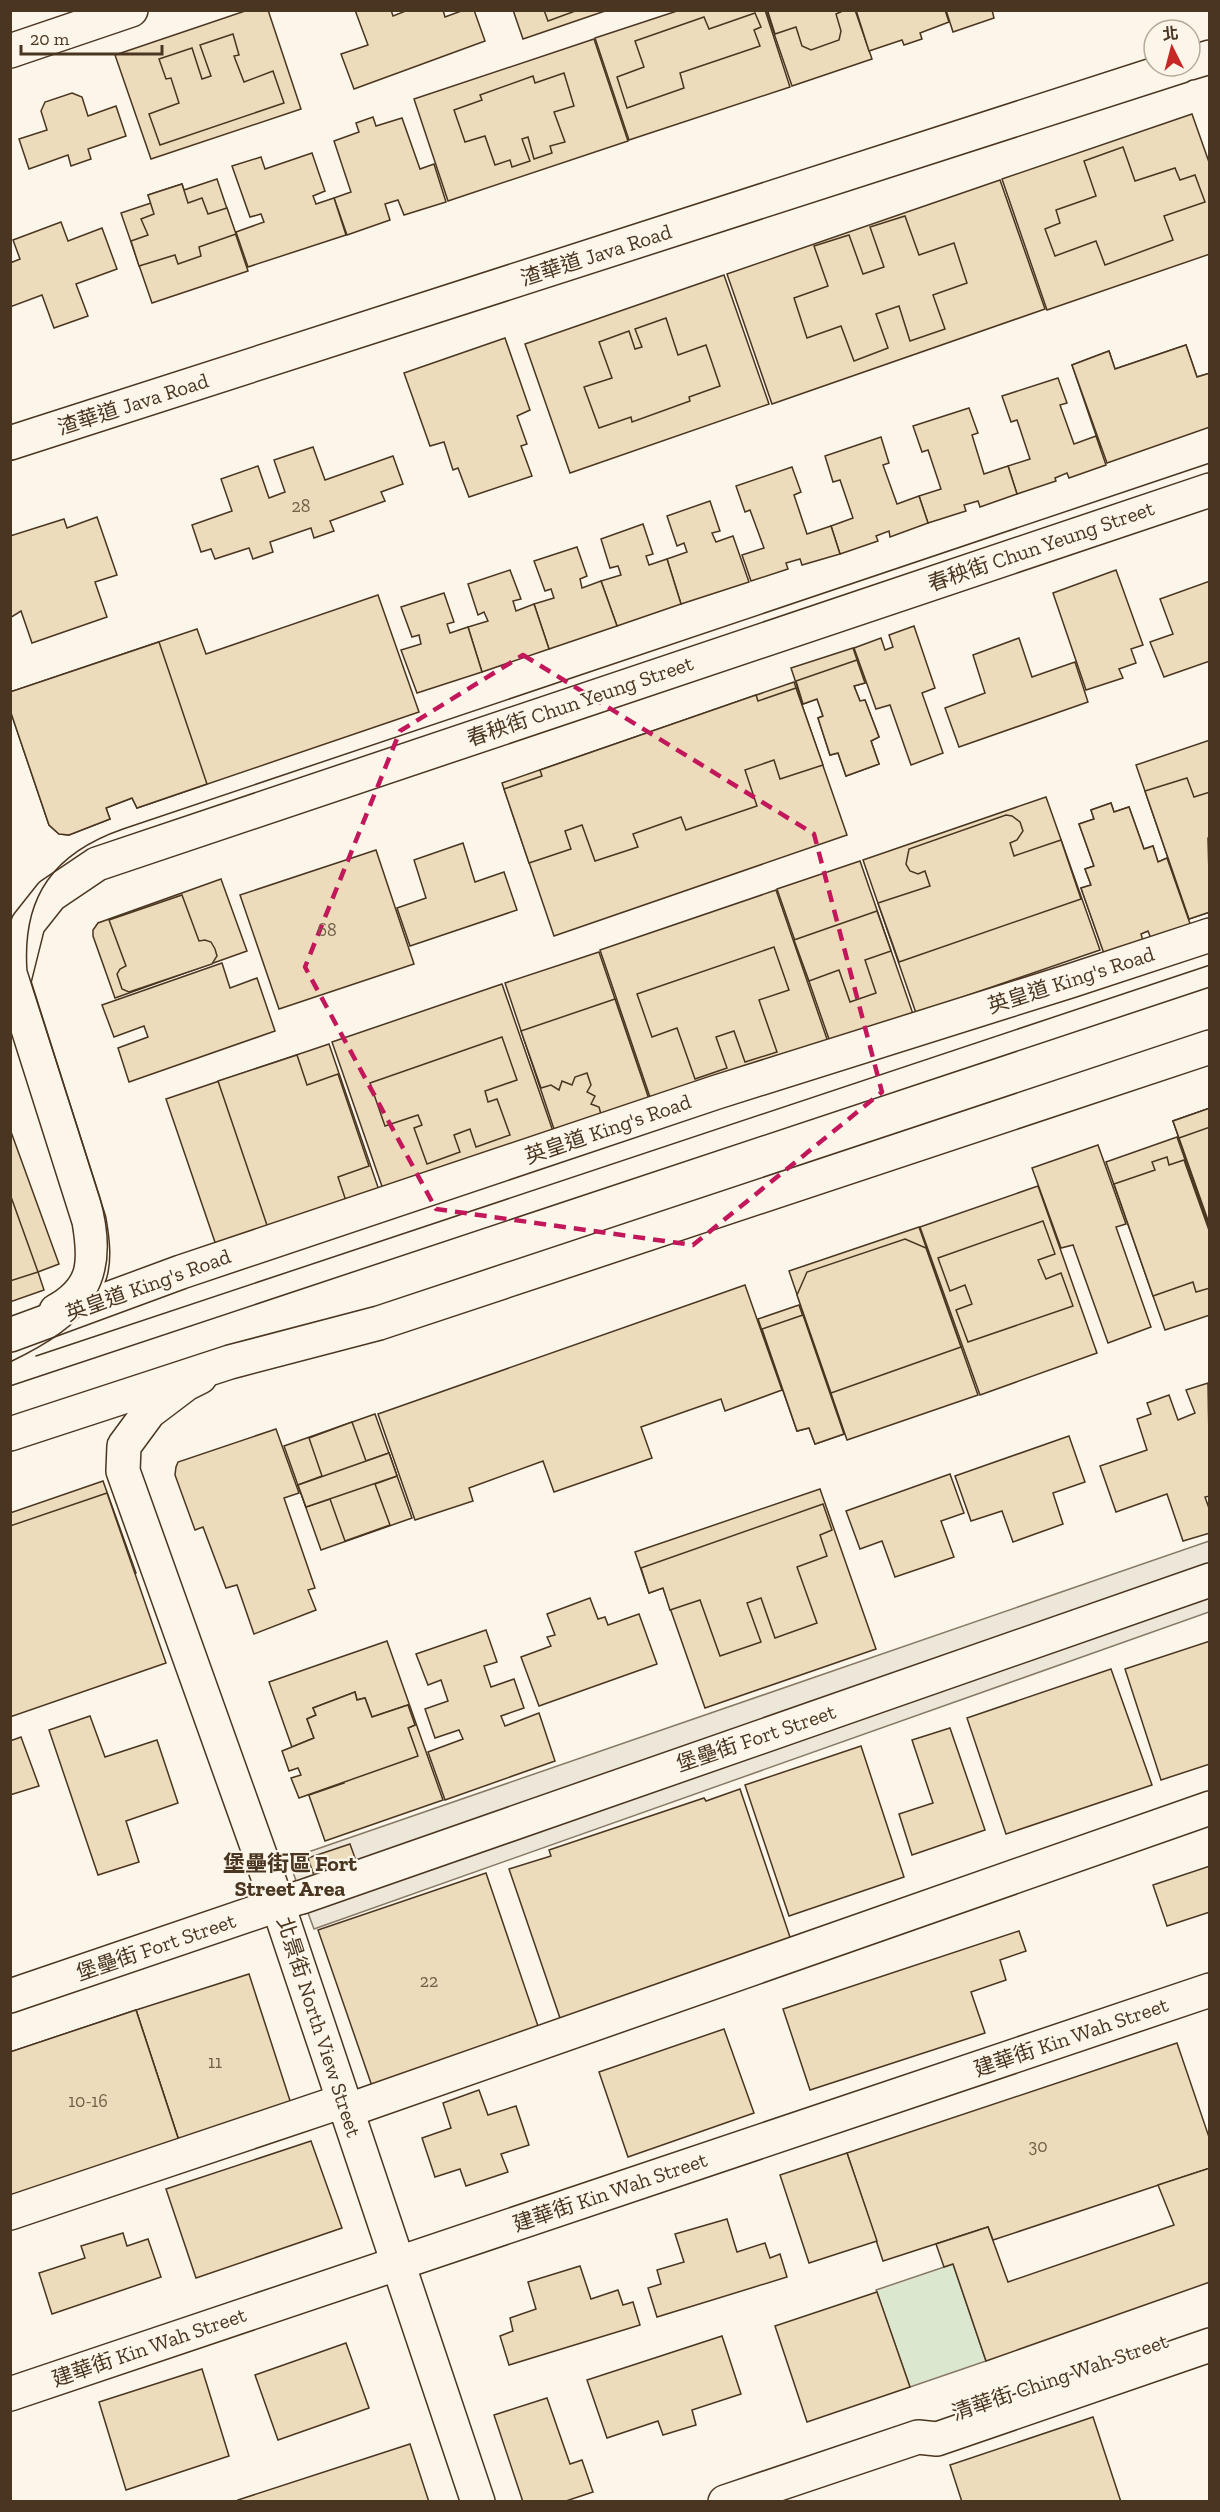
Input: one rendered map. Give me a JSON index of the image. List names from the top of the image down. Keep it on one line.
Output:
{"streets":{"street":["渣華道 Java Road","春秧街 Chun Yeung Street","英皇道 King's Road","堡壘街 Fort Street","北景街 North View Street","建華街 Kin Wah Street","清華街 Ching Wah Street"]},"crossings":[["堡壘街 Fort Street","北景街 North View Street"],["北景街 North View Street","建華街 Kin Wah Street"]],"districts":["堡壘街區 Fort Street Area"],"house_numbers":["28","68","22","11","10-16","30"],"scale_bar":"20 m","north":"top"}
